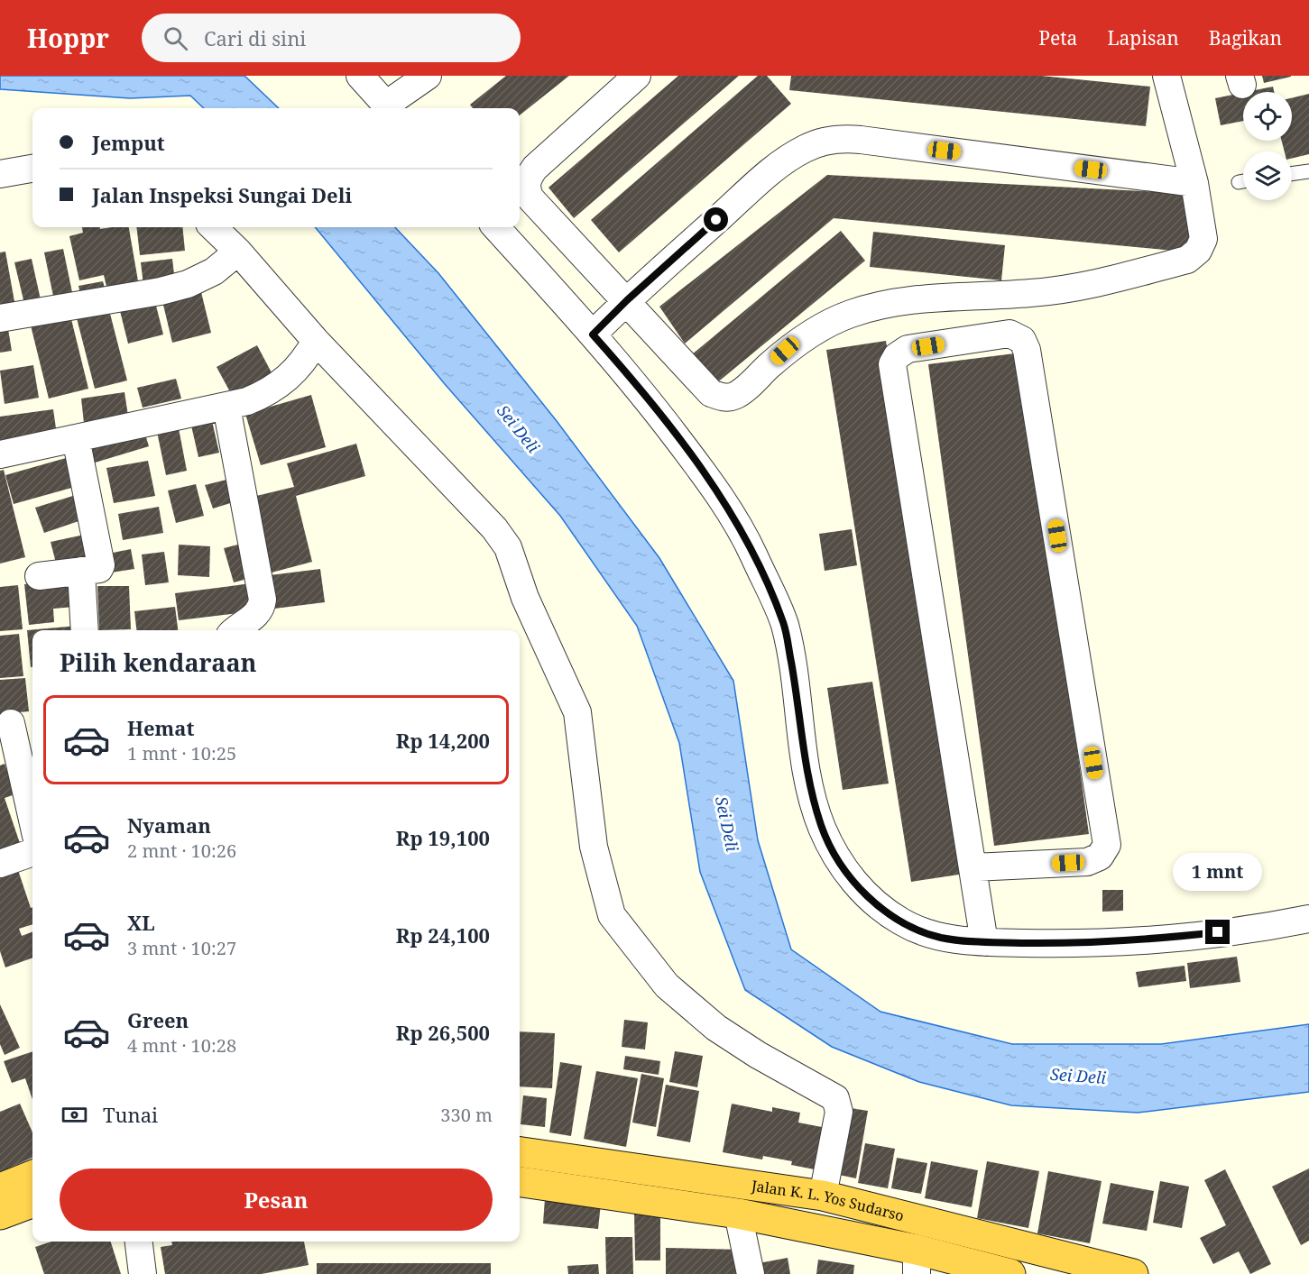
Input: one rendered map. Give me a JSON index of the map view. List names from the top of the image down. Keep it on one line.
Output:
{"streets":{"highway":["Jalan K. L. Yos Sudarso"]},"water":["Sei Deli"],"page":{"header":"Hoppr","search":"Cari di sini","nav":["Peta","Lapisan","Bagikan"],"banner":["Jemput","Jalan Inspeksi Sungai Deli"],"heading":"Pilih kendaraan","list":[{"name":"Hemat","note":"1 mnt · 10:25","value":"Rp 14,200"},{"name":"Nyaman","note":"2 mnt · 10:26","value":"Rp 19,100"},{"name":"XL","note":"3 mnt · 10:27","value":"Rp 24,100"},{"name":"Green","note":"4 mnt · 10:28","value":"Rp 26,500"}],"bubble":"1 mnt","pay":["Tunai","330 m"],"buttons":"Pesan"}}
